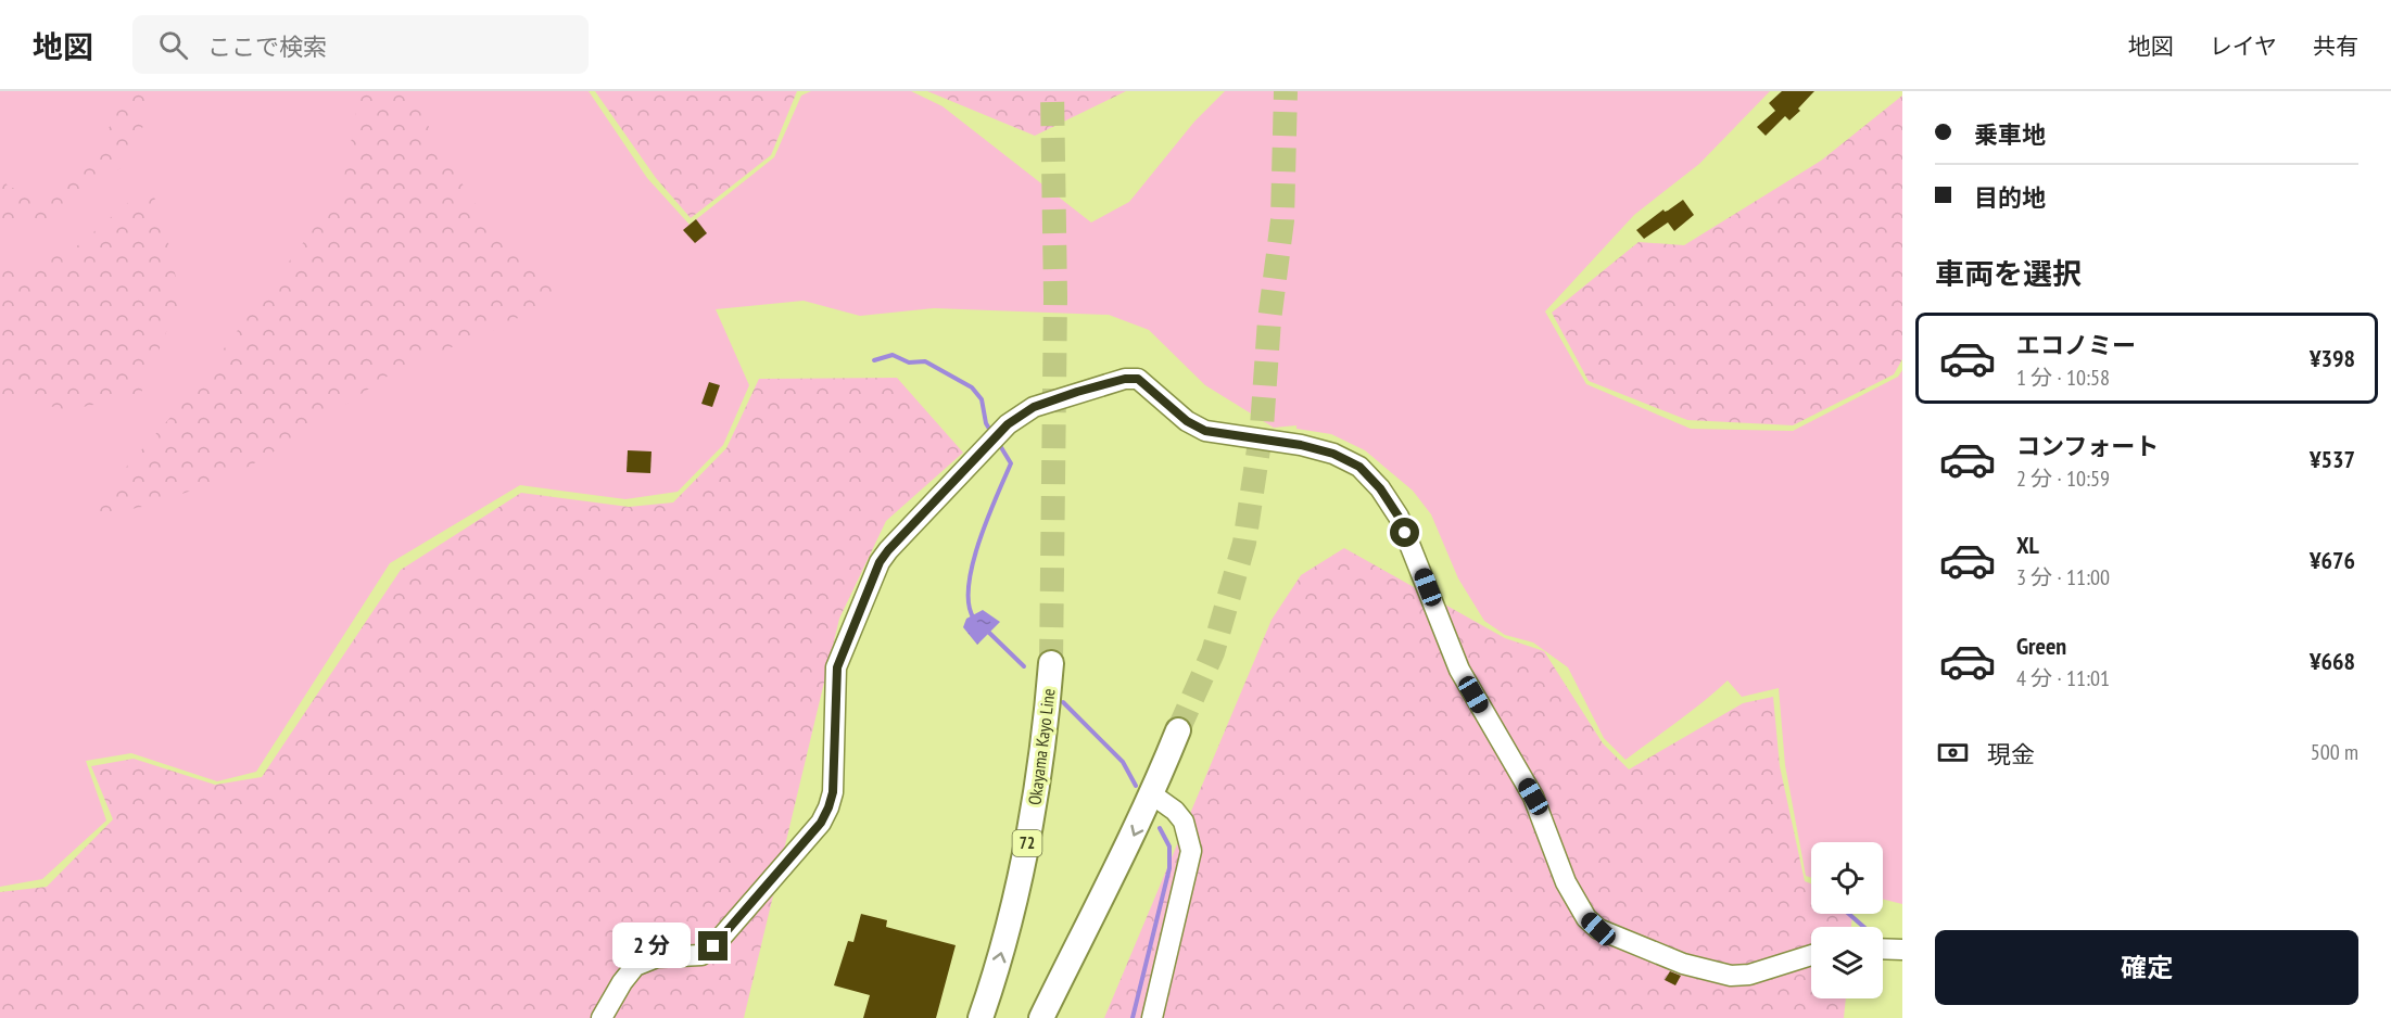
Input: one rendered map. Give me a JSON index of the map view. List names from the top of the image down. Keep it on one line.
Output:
{"streets":{"main road":["Okayama Kayo Line","72"]},"page":{"header":"地図","search":"ここで検索","nav":["地図","レイヤ","共有"],"banner":["乗車地","目的地"],"heading":"車両を選択","list":[{"name":"エコノミー","note":"1 分 · 10:58","value":"¥398"},{"name":"コンフォート","note":"2 分 · 10:59","value":"¥537"},{"name":"XL","note":"3 分 · 11:00","value":"¥676"},{"name":"Green","note":"4 分 · 11:01","value":"¥668"}],"pay":["現金","500 m"],"buttons":"確定","bubble":"2 分"}}
